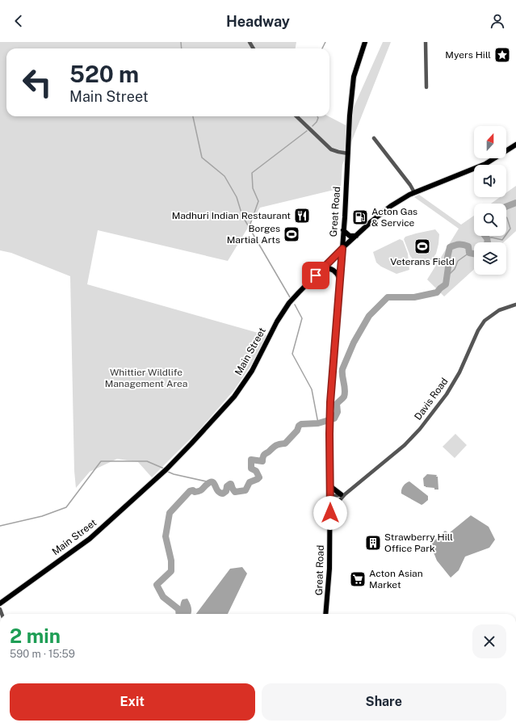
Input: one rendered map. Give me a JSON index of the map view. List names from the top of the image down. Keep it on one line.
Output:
{"streets":{"main road":["Great Road","Main Street"],"street":["Davis Road"]},"crossings":[["Great Road","Main Street"],["Great Road","Davis Road"]],"parks":["Whittier Wildlife Management Area"],"places":{"place":["Myers Hill"],"restaurant":["Madhuri Indian Restaurant"],"fuel station":["Acton Gas & Service"],"sports":["Borges Martial Arts","Veterans Field"],"building":["Strawberry Hill Office Park"],"supermarket":["Acton Asian Market"]},"north":"top","page":{"header":"Headway","turn":["520 m","Main Street"],"heading":["2 min","590 m · 15:59"],"buttons":["Exit","Share"]}}
